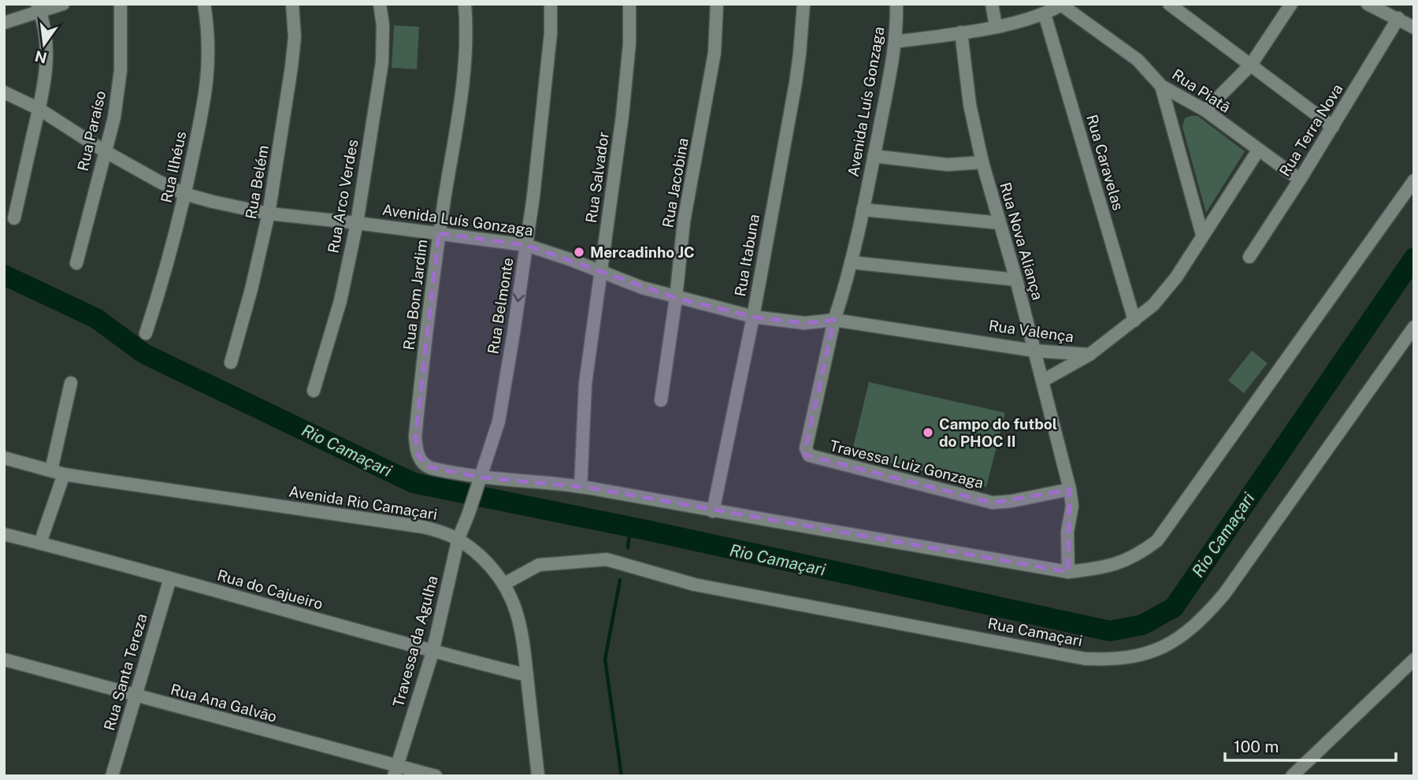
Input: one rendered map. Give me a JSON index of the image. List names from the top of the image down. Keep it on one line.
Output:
{"streets":{"street":["Rua Piatã","Avenida Luís Gonzaga","Rua Terra Nova","Rua Paraíso","Rua Caravelas","Rua Ilhéus","Rua Salvador","Rua Belém","Rua Jacobina","Rua Arco Verdes","Rua Nova Aliança","Rua Itabuna","Rua Bom Jardim","Rua Belmonte","Rua Valença","Travessa Luiz Gonzaga","Avenida Rio Camaçari","Rua do Cajueiro","Rua Camaçari","Travessa da Agulha","Rua Santa Tereza","Rua Ana Galvão"]},"crossings":[["Rua Piatã","Rua Terra Nova"],["Rua Piatã","Rua Valença"],["Avenida Luís Gonzaga","Rua Paraíso"],["Avenida Luís Gonzaga","Rua Ilhéus"],["Avenida Luís Gonzaga","Rua Salvador"],["Avenida Luís Gonzaga","Rua Belém"],["Avenida Luís Gonzaga","Rua Jacobina"],["Avenida Luís Gonzaga","Rua Arco Verdes"],["Avenida Luís Gonzaga","Rua Itabuna"],["Avenida Luís Gonzaga","Rua Bom Jardim"],["Avenida Luís Gonzaga","Rua Belmonte"],["Avenida Luís Gonzaga","Rua Valença"],["Avenida Luís Gonzaga","Travessa Luiz Gonzaga"],["Rua Caravelas","Rua Valença"],["Rua Salvador","Rua Bom Jardim"],["Rua Nova Aliança","Rua Bom Jardim"],["Rua Nova Aliança","Rua Valença"],["Rua Nova Aliança","Travessa Luiz Gonzaga"],["Rua Itabuna","Rua Bom Jardim"],["Rua Bom Jardim","Rua Belmonte"],["Rua Bom Jardim","Travessa da Agulha"],["Rua Belmonte","Travessa da Agulha"],["Rua Valença","Travessa Luiz Gonzaga"],["Avenida Rio Camaçari","Rua do Cajueiro"],["Avenida Rio Camaçari","Rua Camaçari"],["Avenida Rio Camaçari","Travessa da Agulha"],["Rua do Cajueiro","Travessa da Agulha"],["Rua do Cajueiro","Rua Santa Tereza"],["Travessa da Agulha","Rua Ana Galvão"],["Rua Santa Tereza","Rua Ana Galvão"]],"one_way":["Rua Belmonte"],"water":["Rio Camaçari"],"places":["Mercadinho JC","Campo do futbol do PHOC II"],"scale_bar":"100 m","north":"bottom"}
